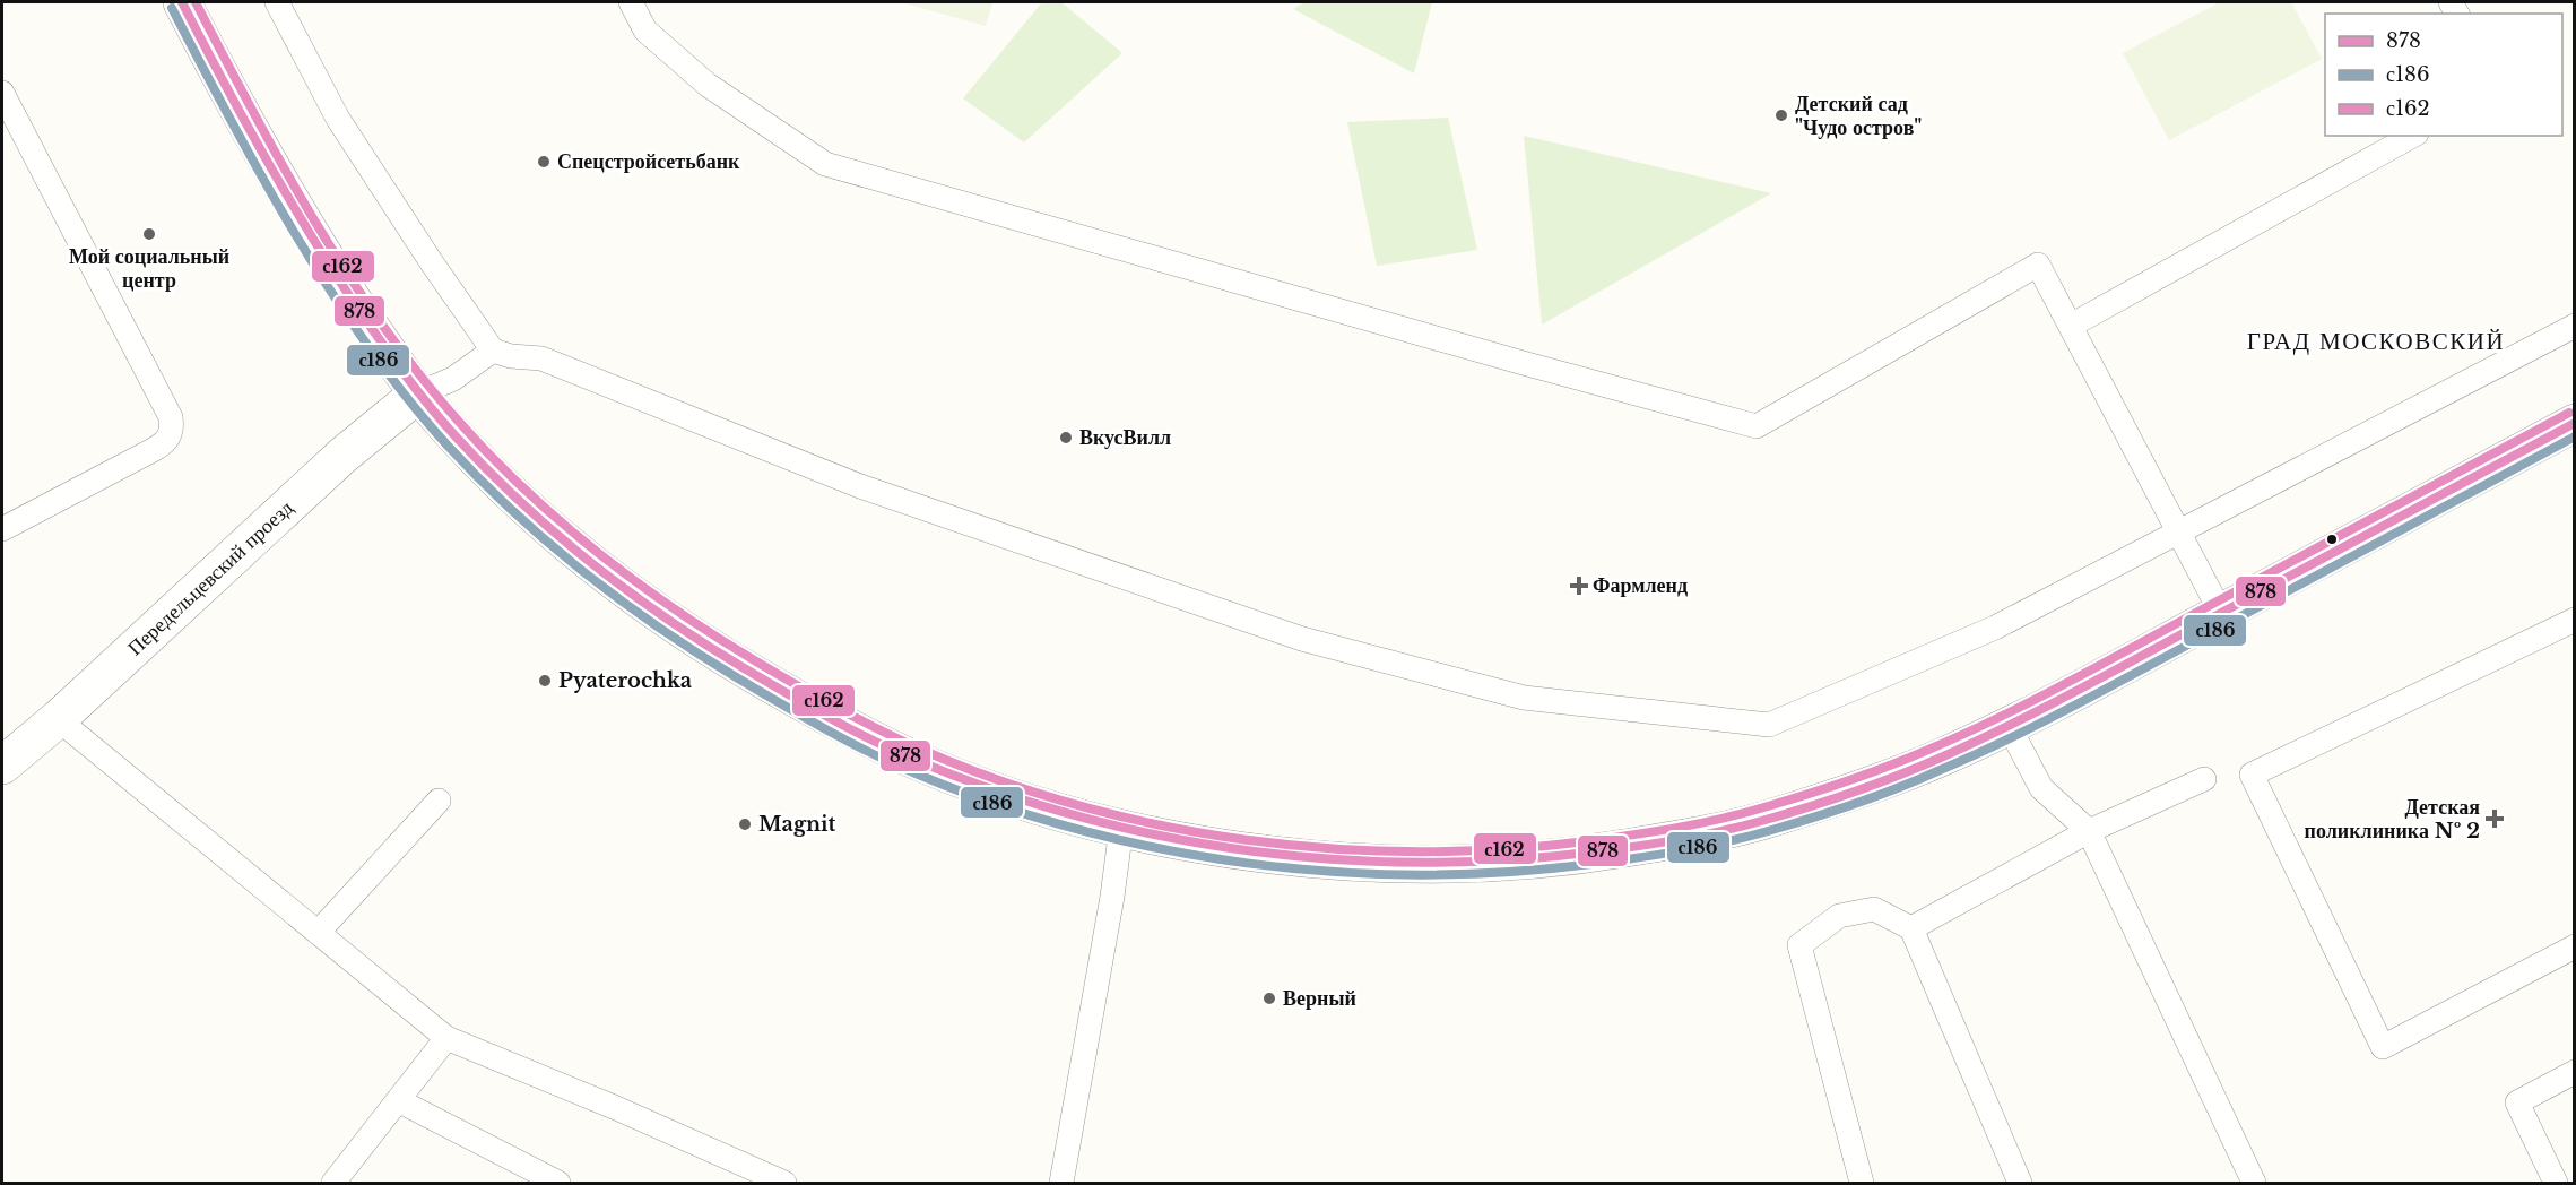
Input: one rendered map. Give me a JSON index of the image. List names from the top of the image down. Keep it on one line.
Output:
{"streets":{"street":["Передельцевский проезд"]},"districts":["ГРАД МОСКОВСКИЙ"],"places":{"other":["Детский сад \"Чудо остров\"","Спецстройсетьбанк","Мой социальный центр","ВкусВилл","Pyaterochka","Magnit","Верный"],"health":["Фармленд","Детская поликлиника № 2"]},"lines":["transit line 878","transit line с162","transit line с186"],"legend":["878","с186","с162"]}
